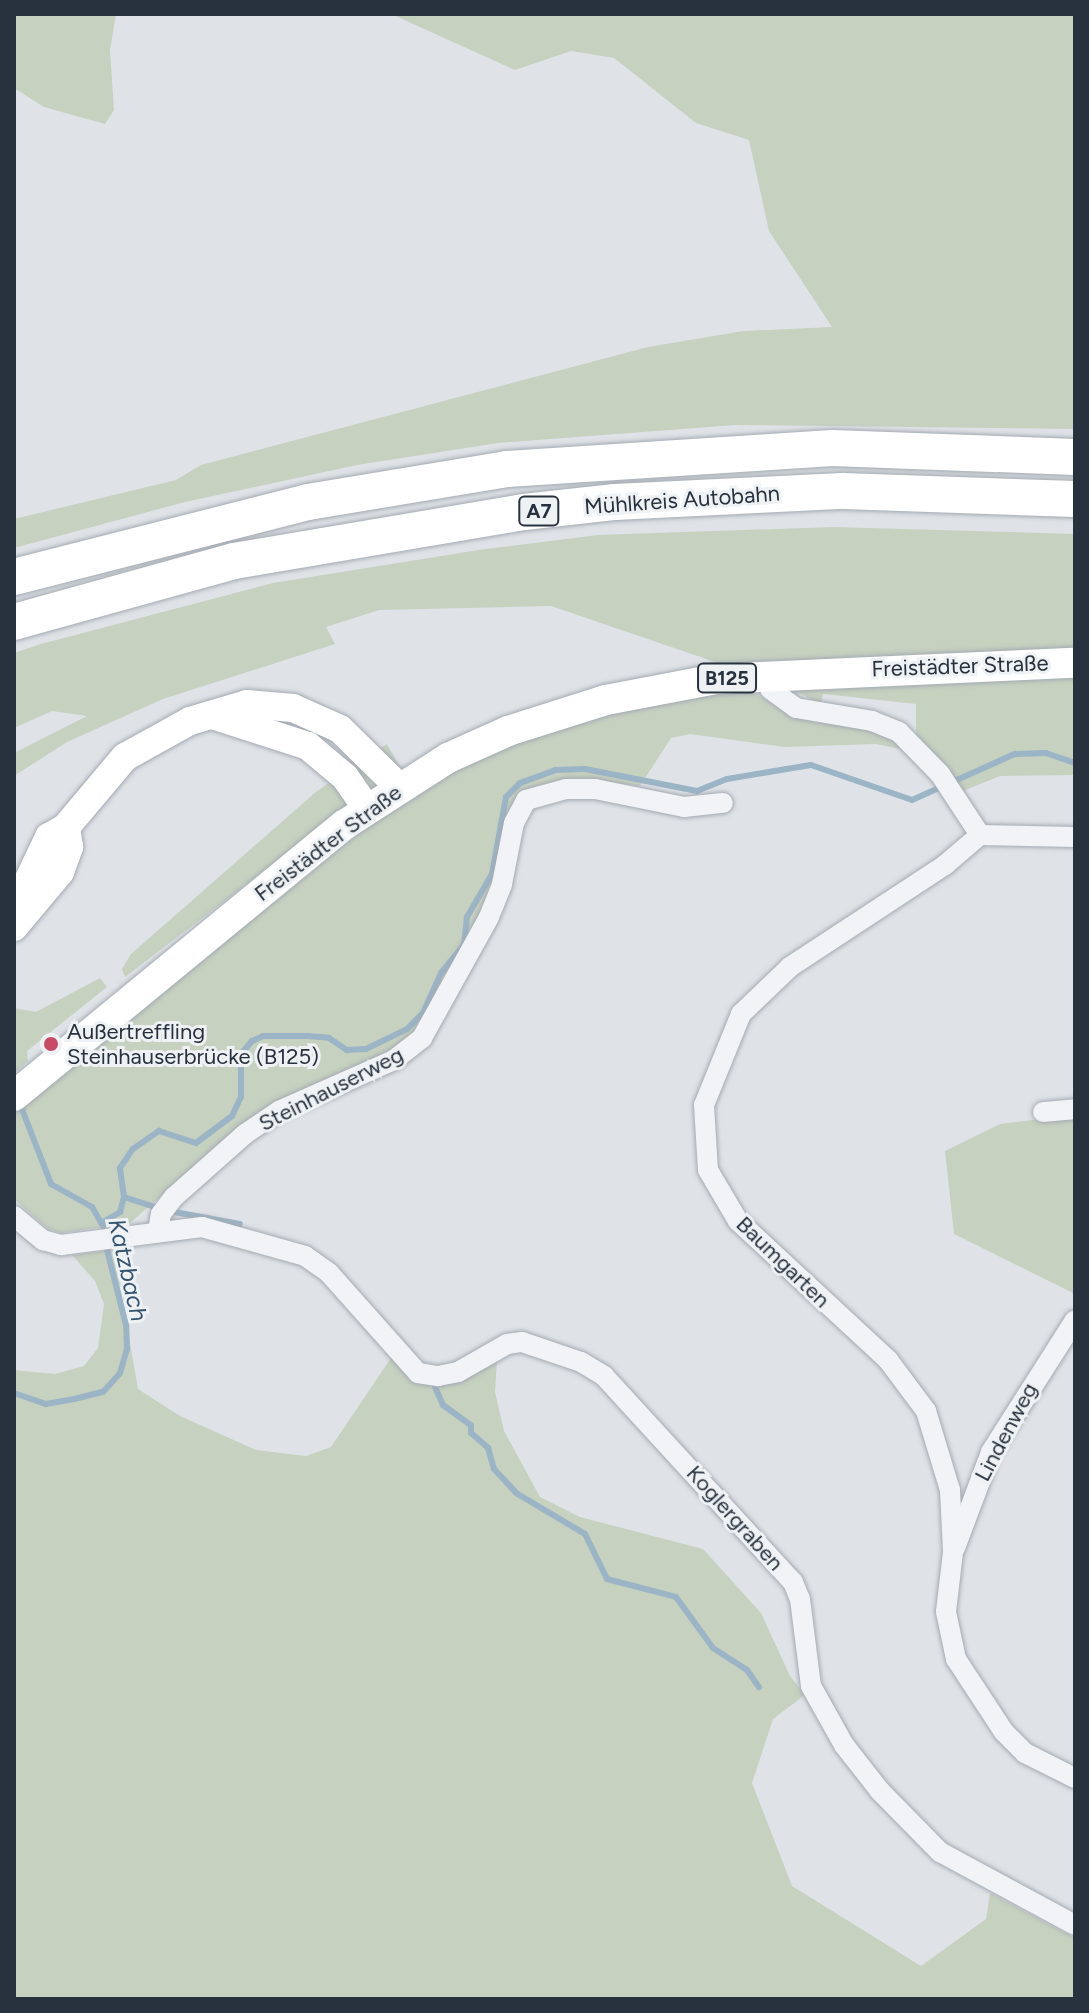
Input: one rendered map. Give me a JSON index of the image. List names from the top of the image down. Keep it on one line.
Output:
{"streets":{"highway":["Mühlkreis Autobahn","A7"],"main road":["Freistädter Straße","B125"],"street":["Steinhauserweg","Baumgarten","Lindenweg","Koglergraben"]},"crossings":[["Steinhauserweg","Koglergraben"],["Baumgarten","Lindenweg"]],"water":["Katzbach"],"places":["Außertreffling Steinhauserbrücke (B125)"]}
